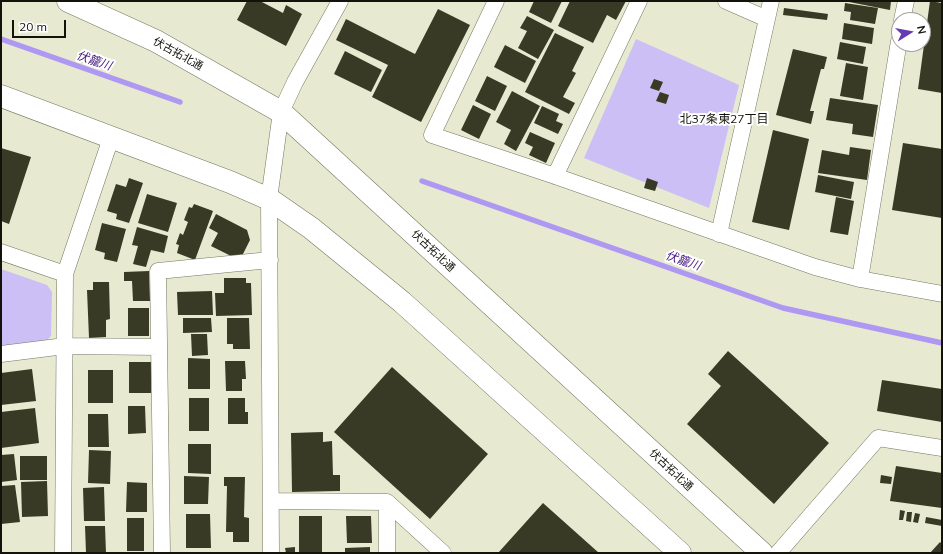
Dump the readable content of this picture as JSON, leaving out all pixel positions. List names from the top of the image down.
{
  "streets": {
    "main road": ["伏古拓北通"]
  },
  "districts": ["北37条東27丁目"],
  "water": ["伏籠川"],
  "scale_bar": "20 m",
  "north": "right"
}
